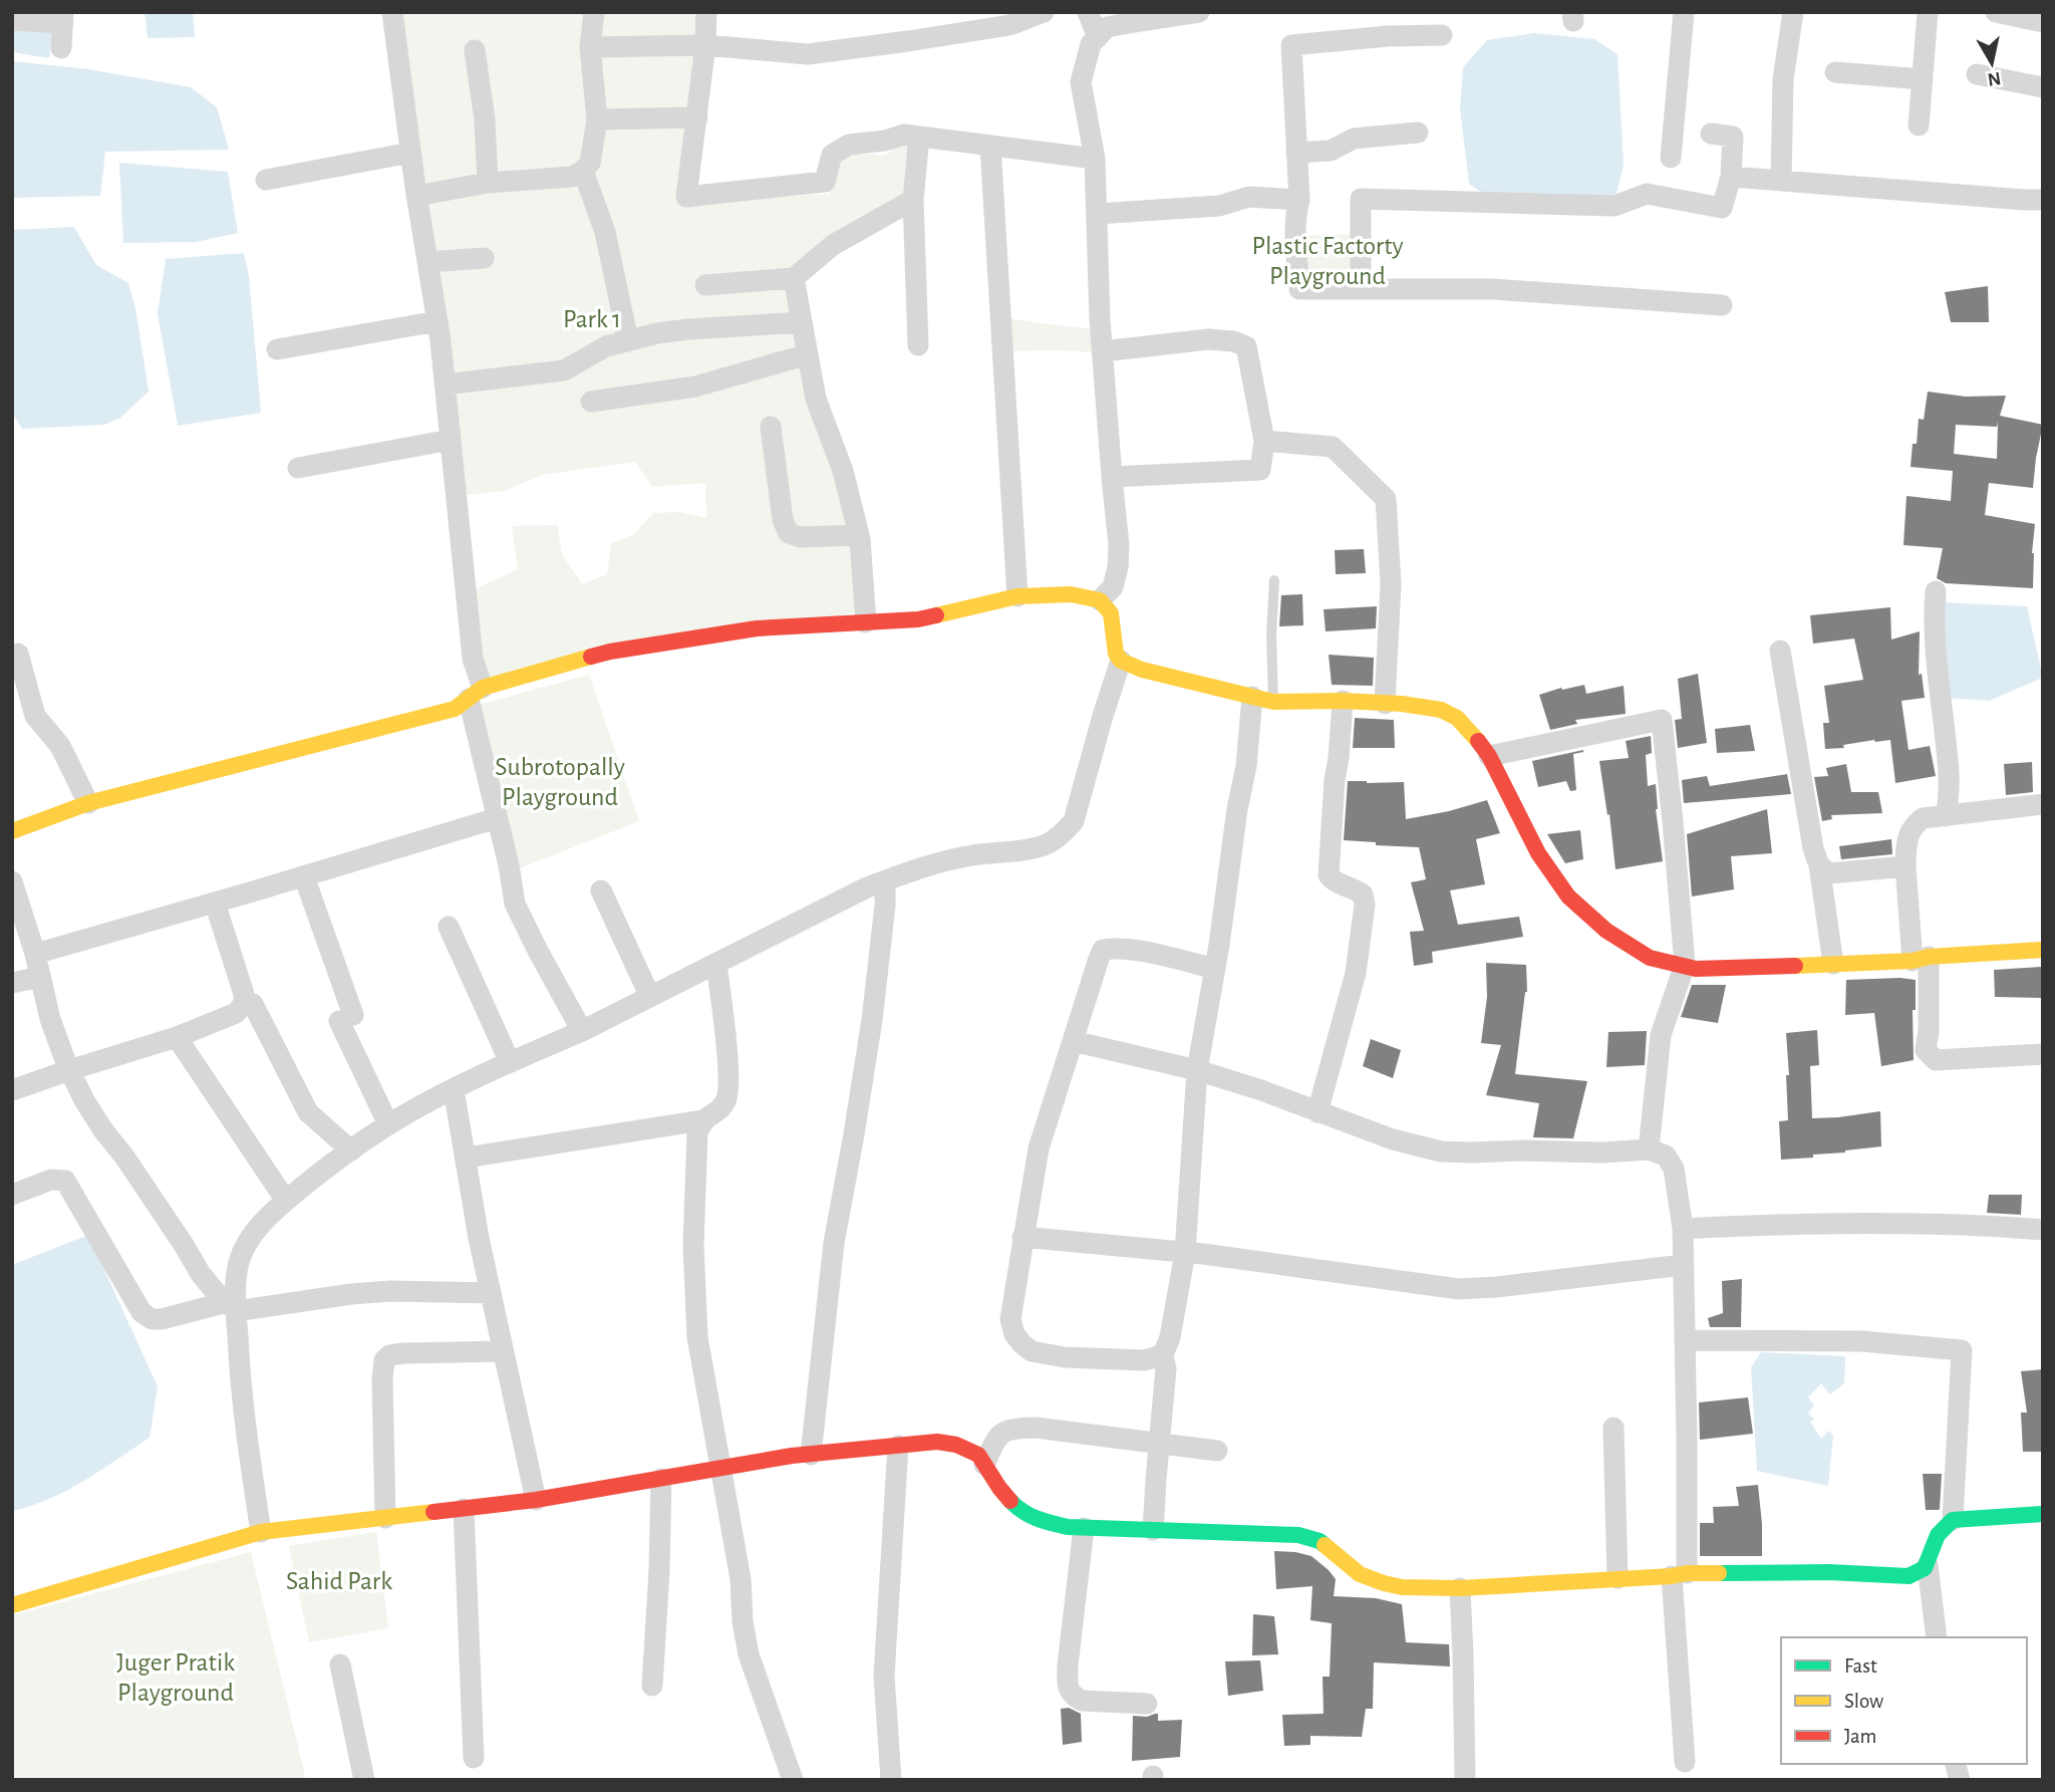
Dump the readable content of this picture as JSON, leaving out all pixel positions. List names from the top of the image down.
{
  "parks": [
    "Plastic Factorty Playground",
    "Park 1",
    "Subrotopally Playground",
    "Sahid Park",
    "Juger Pratik Playground"
  ],
  "legend": ["Fast", "Slow", "Jam"],
  "north": "bottom"
}
